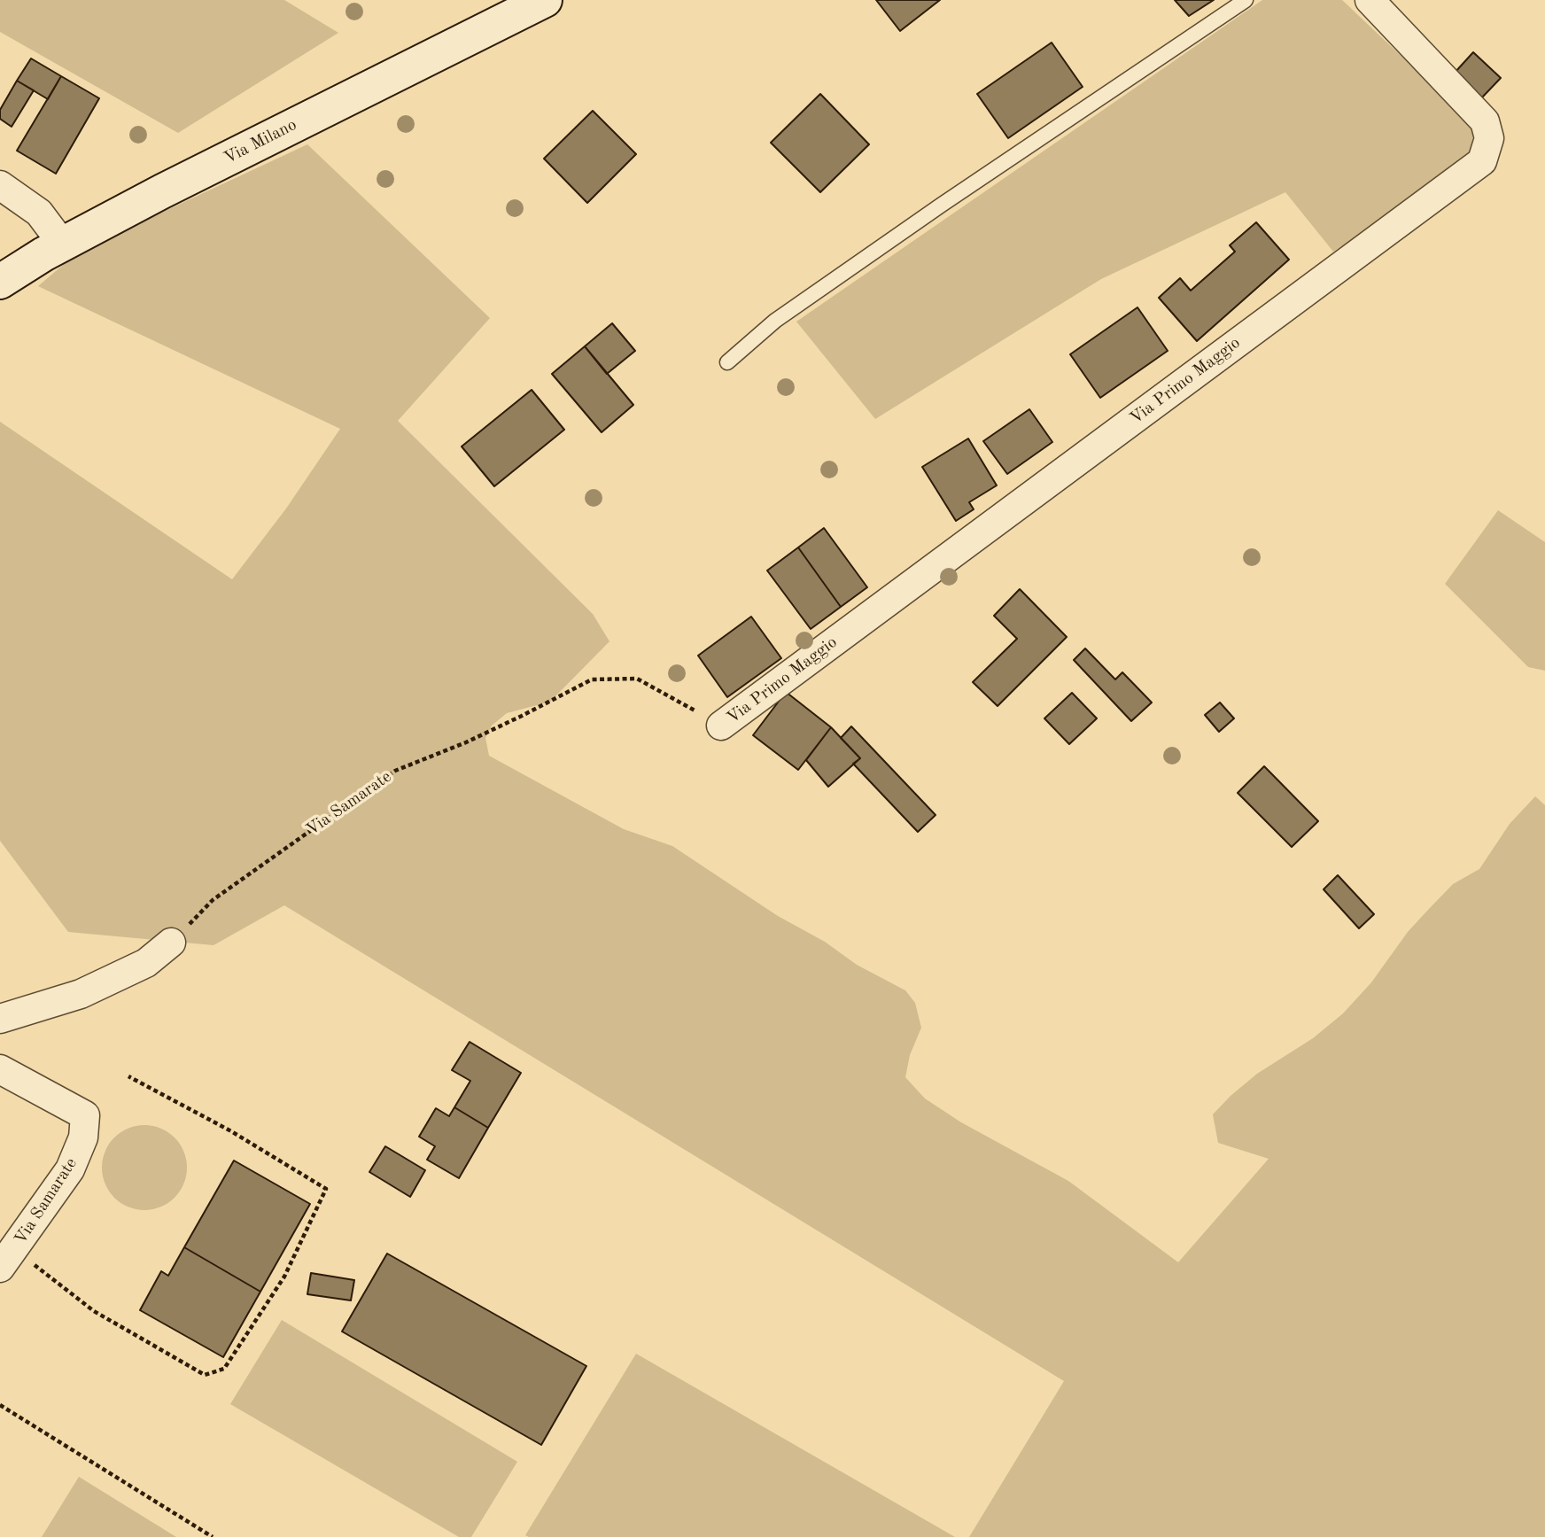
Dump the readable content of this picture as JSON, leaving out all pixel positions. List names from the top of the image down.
{
  "streets": {
    "street": ["Via Milano", "Via Primo Maggio", "Via Samarate"]
  },
  "crossings": [
    ["Via Primo Maggio", "Via Samarate"]
  ]
}
